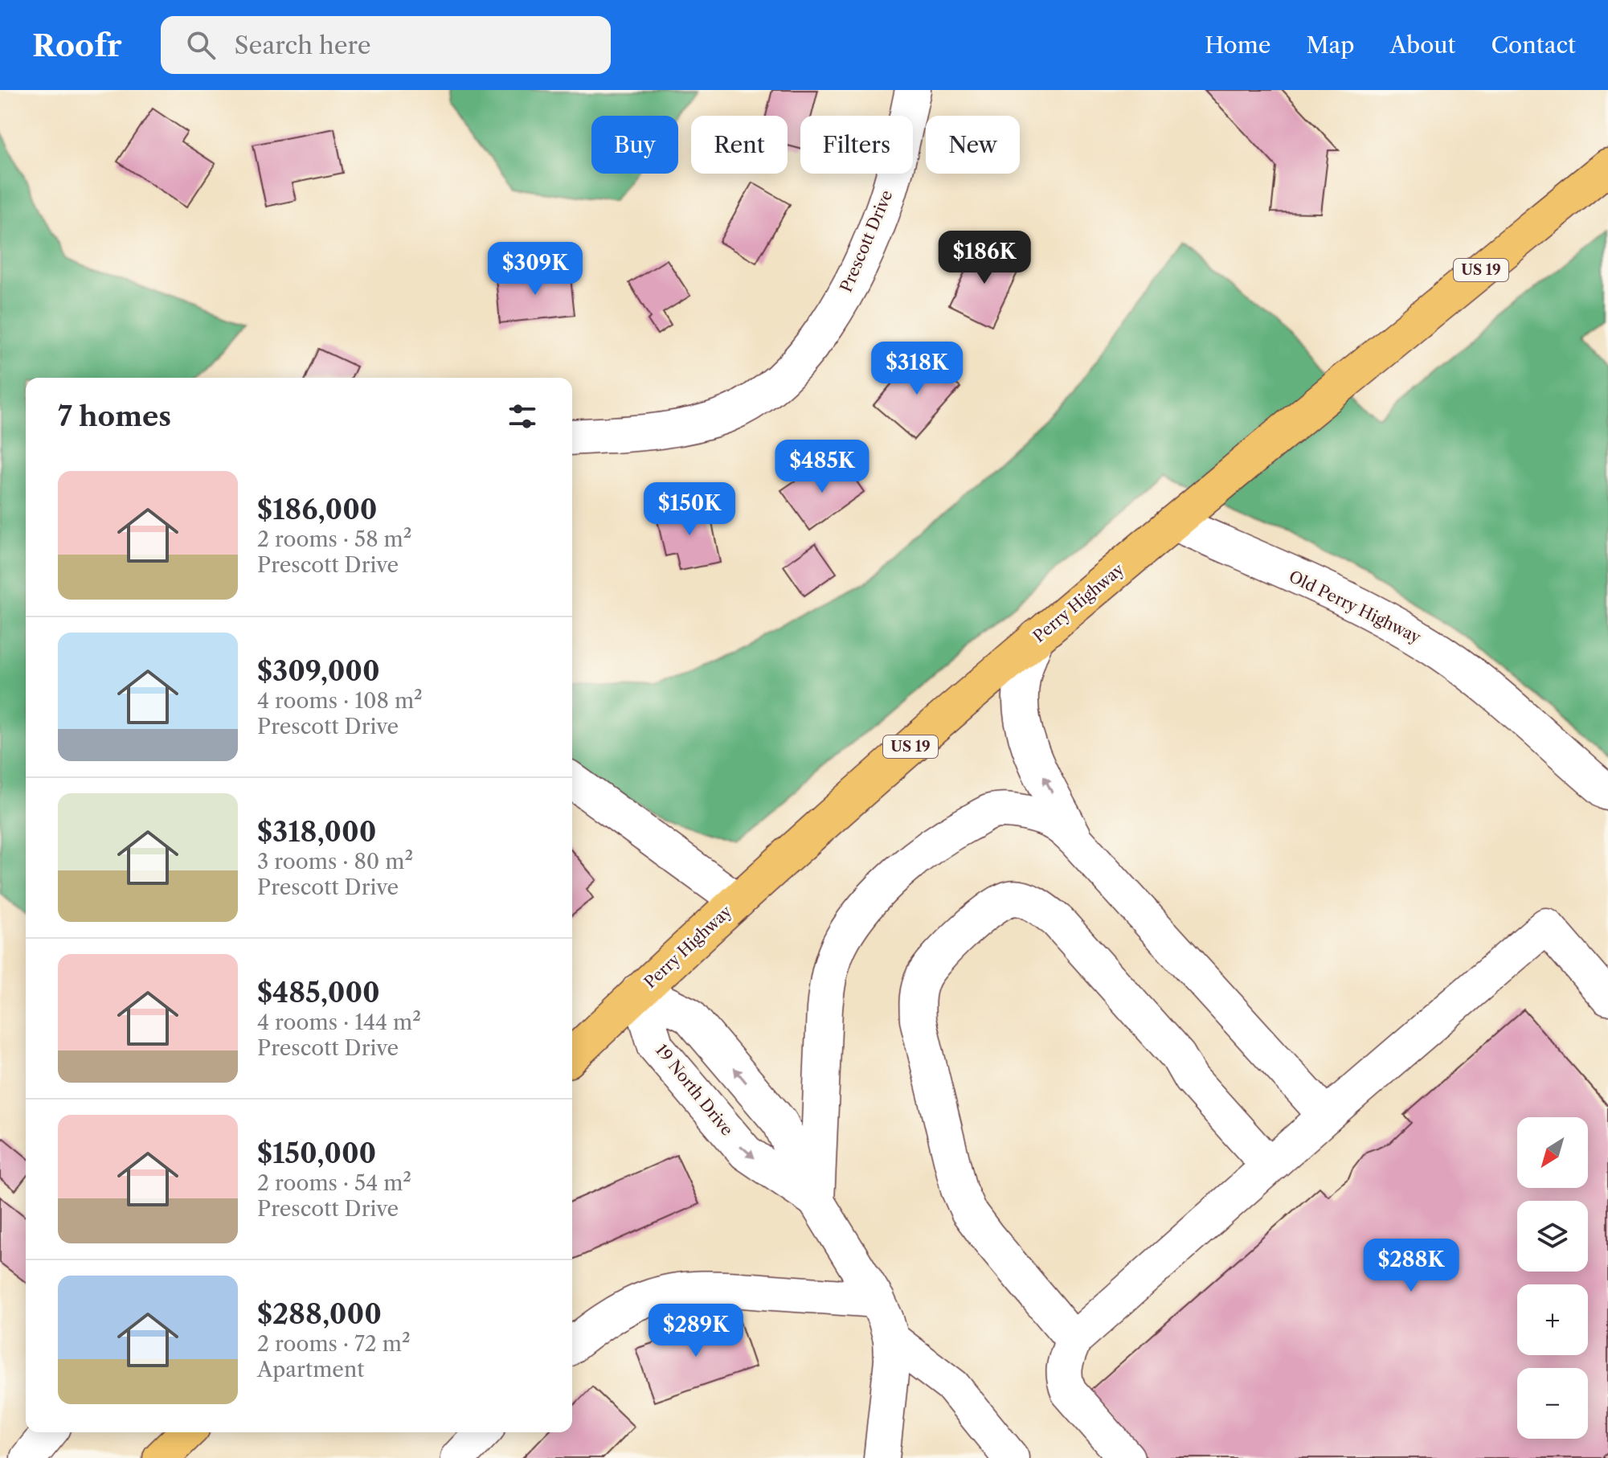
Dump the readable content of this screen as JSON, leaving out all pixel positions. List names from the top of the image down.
{
  "streets": {
    "main road": ["US 19", "Perry Highway"],
    "street": ["Prescott Drive", "Old Perry Highway", "19 North Drive"]
  },
  "crossings": [
    ["Perry Highway", "Old Perry Highway"],
    ["Perry Highway", "19 North Drive"]
  ],
  "north": "bottom left",
  "page": {
    "header": "Roofr",
    "search": "Search here",
    "nav": [
      "Home",
      "Map",
      "About",
      "Contact"
    ],
    "chip": [
      "Buy",
      "Rent",
      "Filters",
      "New"
    ],
    "price": [
      "$186K",
      "$309K",
      "$318K",
      "$485K",
      "$150K",
      "$288K",
      "$289K"
    ],
    "heading": "7 homes",
    "list": [
      {
        "name": "$186,000",
        "note": "2 rooms · 58 m² · Prescott Drive"
      },
      {
        "name": "$309,000",
        "note": "4 rooms · 108 m² · Prescott Drive"
      },
      {
        "name": "$318,000",
        "note": "3 rooms · 80 m² · Prescott Drive"
      },
      {
        "name": "$485,000",
        "note": "4 rooms · 144 m² · Prescott Drive"
      },
      {
        "name": "$150,000",
        "note": "2 rooms · 54 m² · Prescott Drive"
      },
      {
        "name": "$288,000",
        "note": "2 rooms · 72 m² · Apartment"
      }
    ],
    "map_buttons": ["+", "−"]
  }
}
